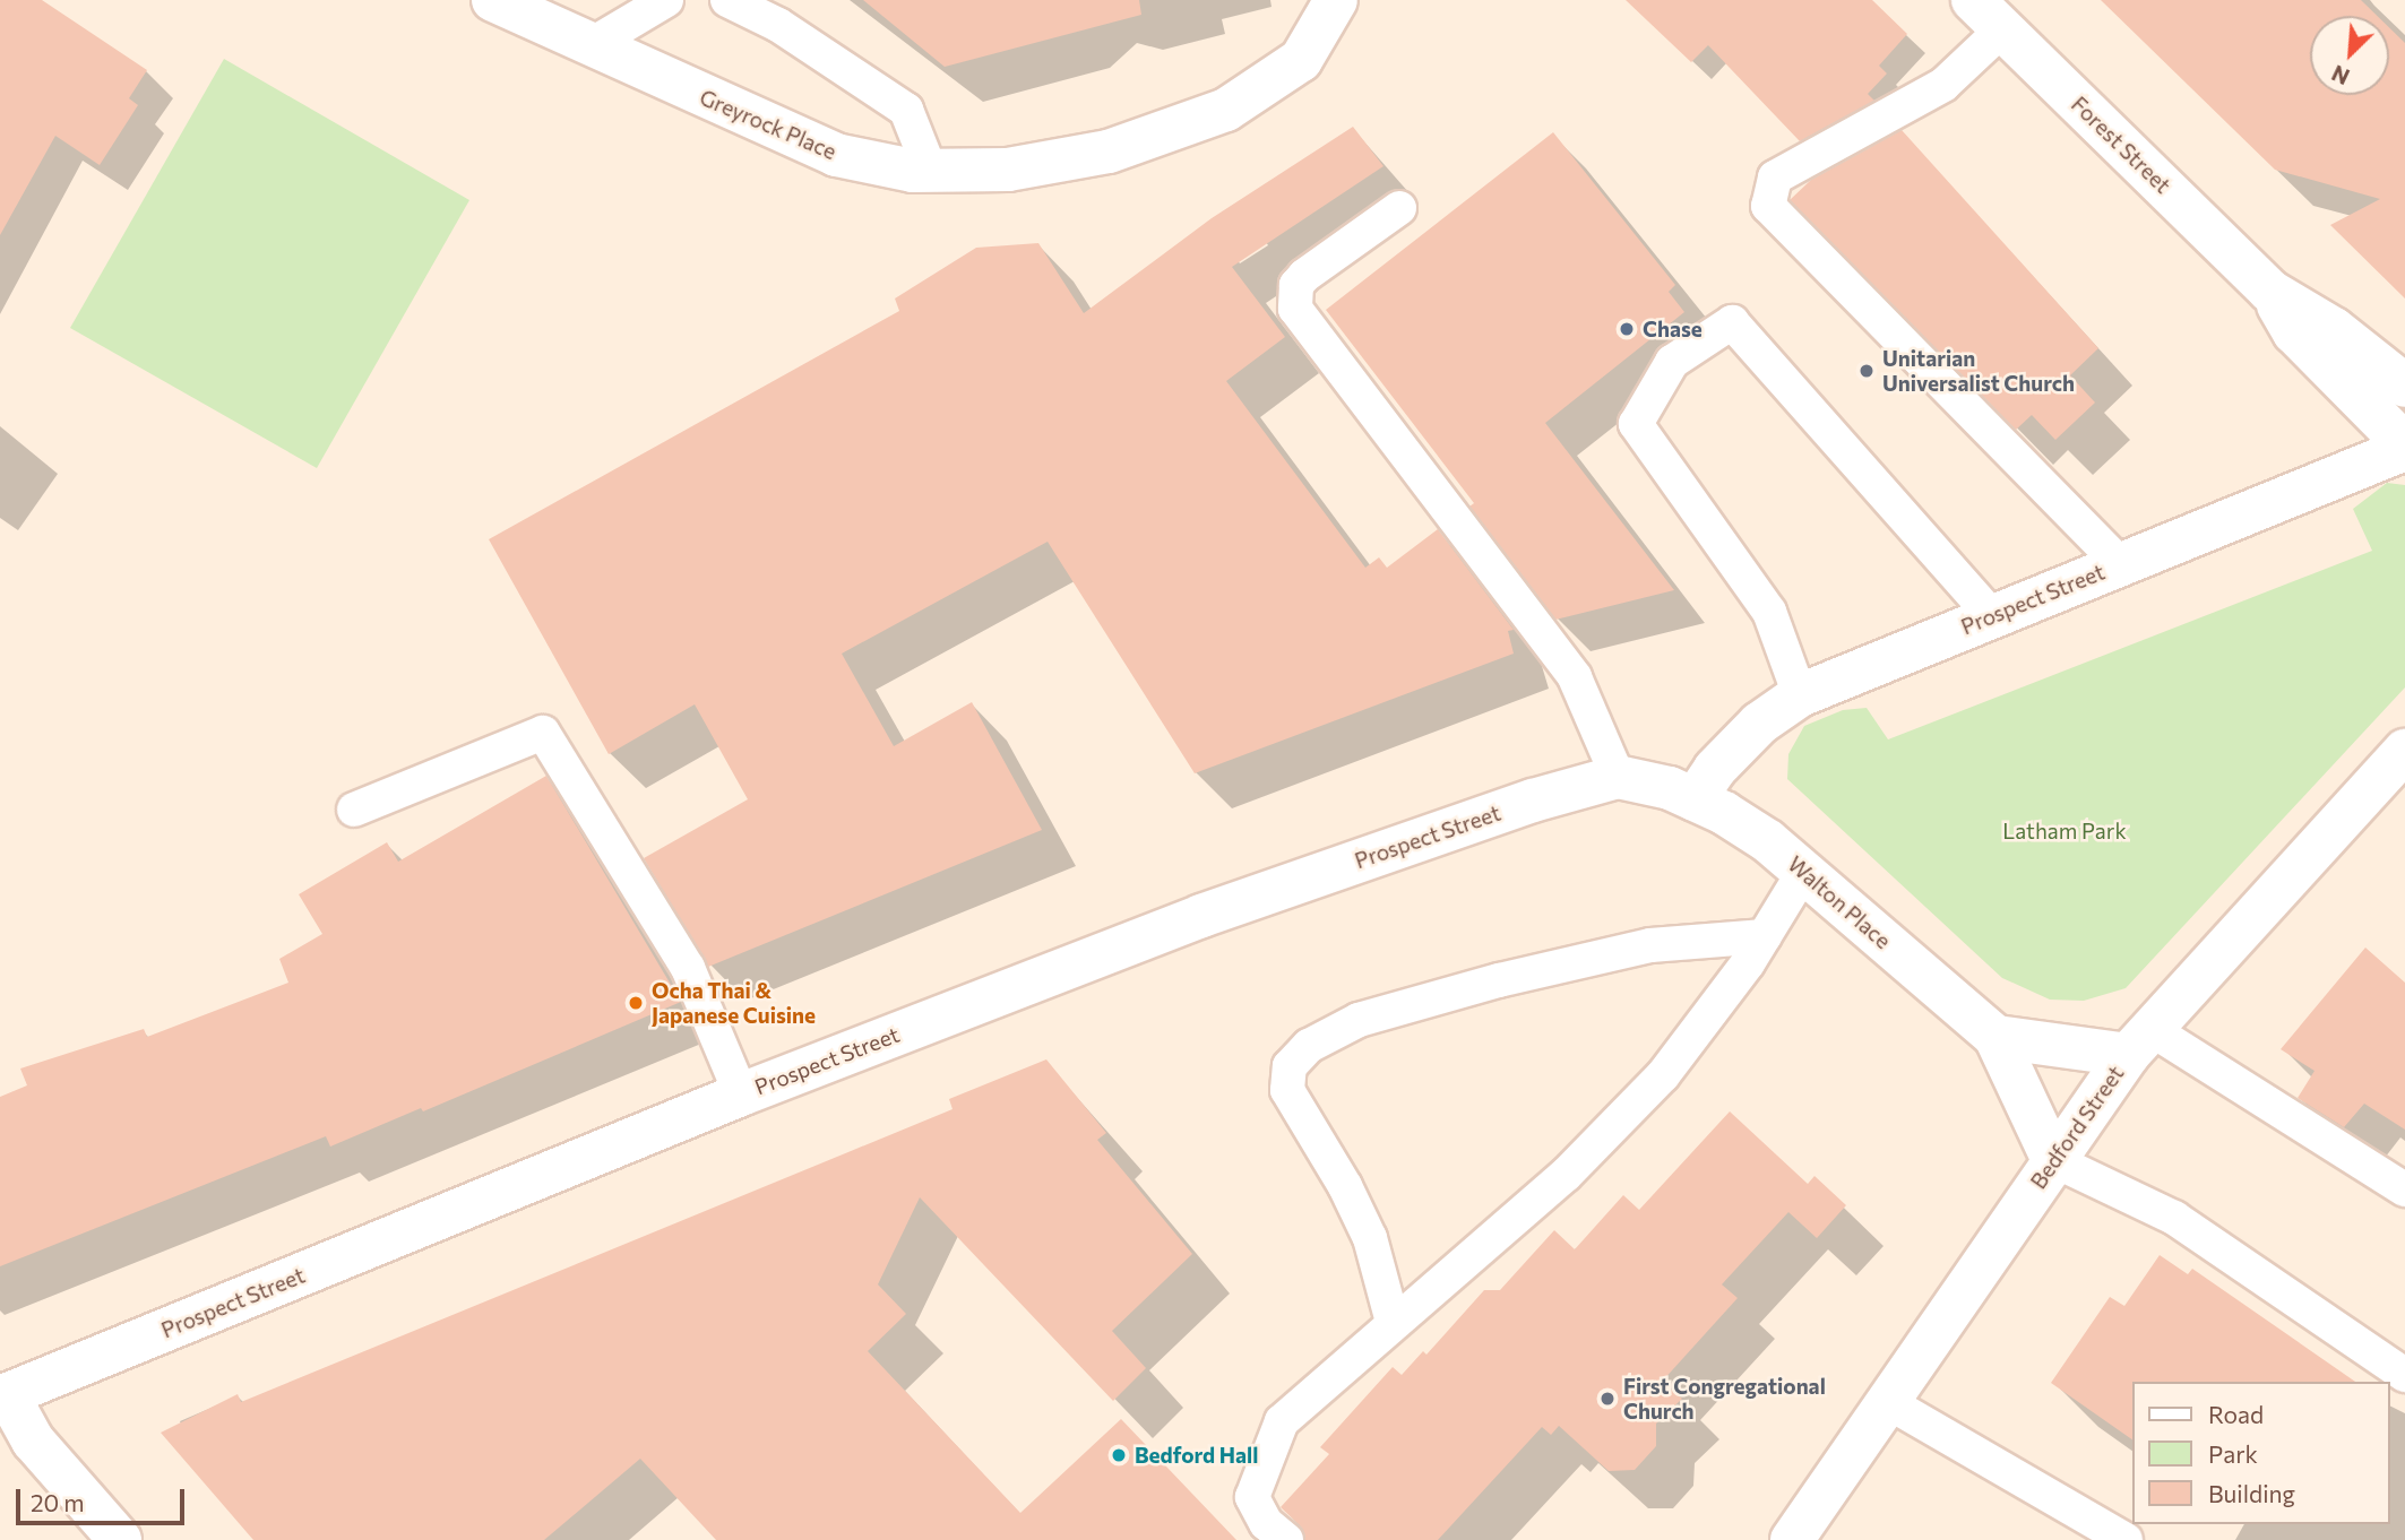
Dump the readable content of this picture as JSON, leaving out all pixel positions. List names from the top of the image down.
{
  "streets": {
    "main road": [
      "Greyrock Place",
      "Forest Street",
      "Prospect Street",
      "Walton Place",
      "Bedford Street"
    ]
  },
  "crossings": [
    ["Forest Street", "Prospect Street"],
    ["Prospect Street", "Walton Place"],
    ["Walton Place", "Bedford Street"]
  ],
  "parks": ["Latham Park"],
  "places": [
    "Chase",
    "Unitarian Universalist Church",
    "Ocha Thai & Japanese Cuisine",
    "First Congregational Church",
    "Bedford Hall"
  ],
  "legend": ["Road", "Park", "Building"],
  "scale_bar": "20 m",
  "north": "bottom left"
}
